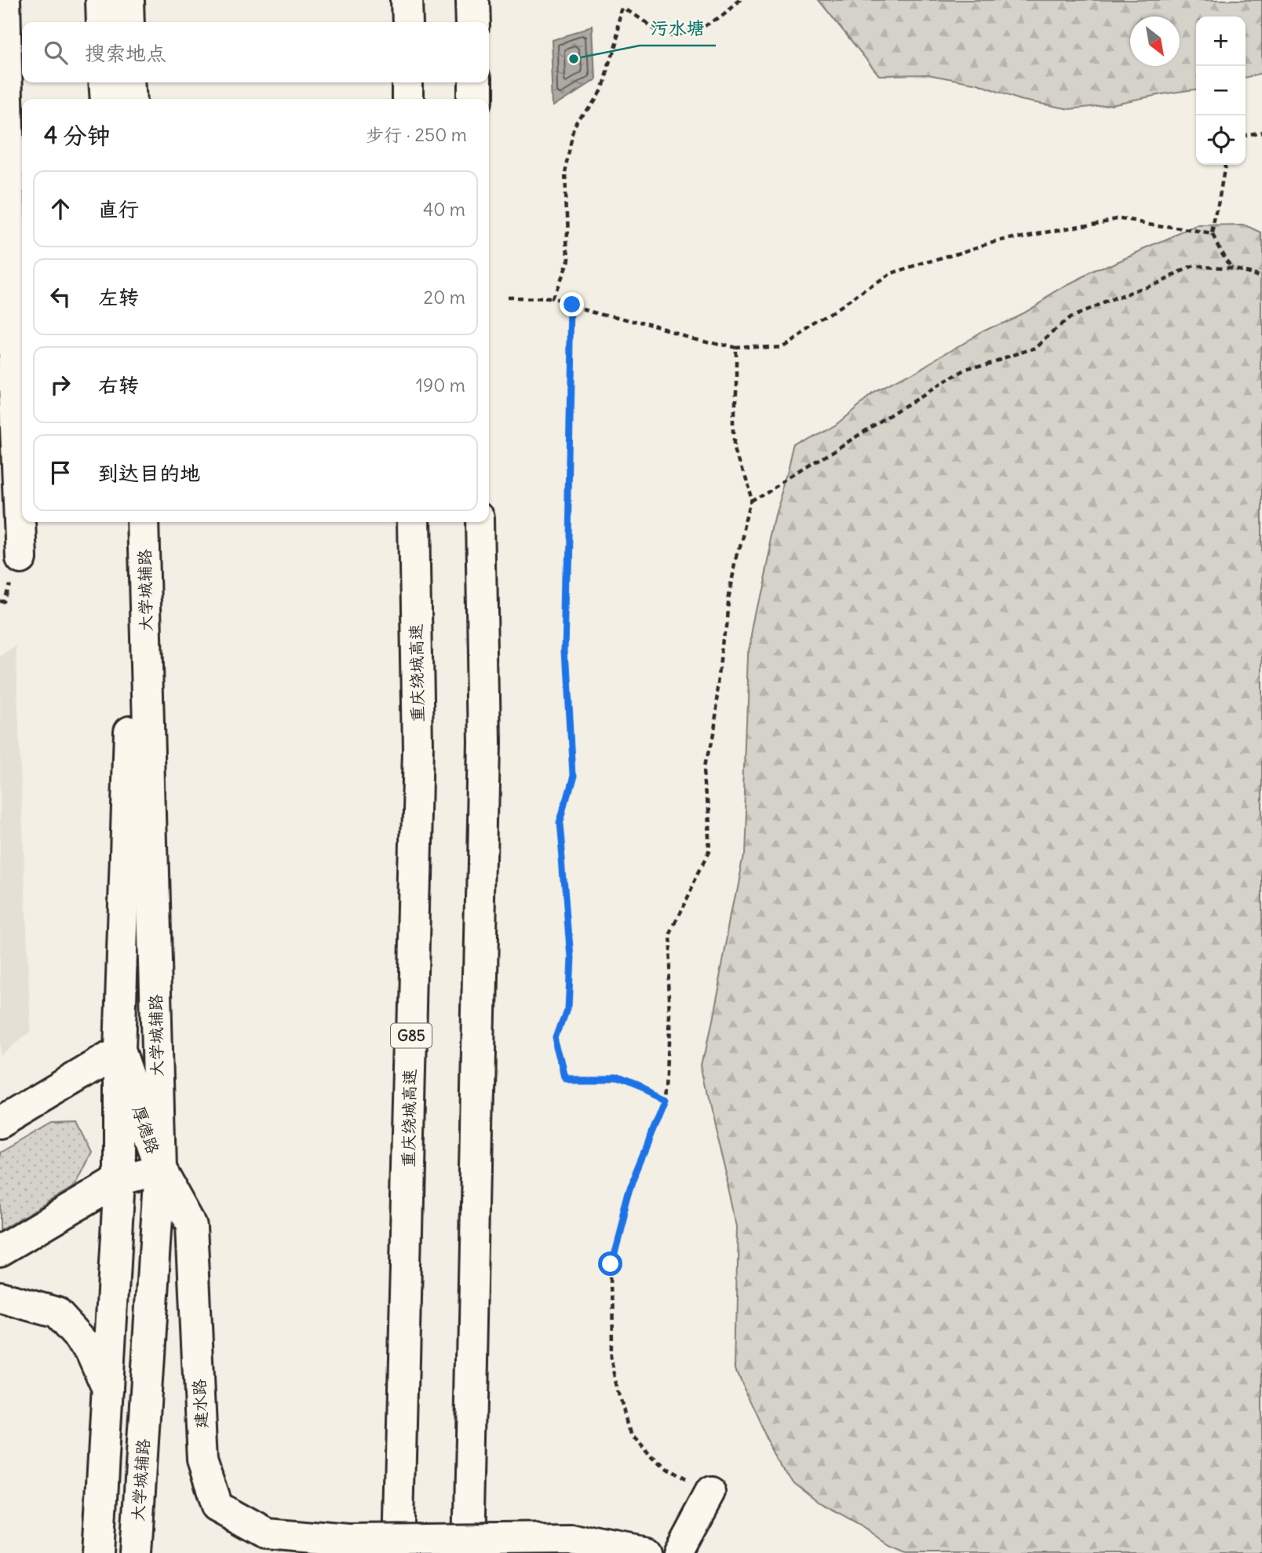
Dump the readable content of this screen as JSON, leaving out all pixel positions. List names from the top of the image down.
{
  "streets": {
    "main road": [
      "大学城辅路",
      "重庆绕城高速",
      "G85",
      "厚德路",
      "建水路"
    ]
  },
  "crossings": [
    ["大学城辅路", "厚德路"],
    ["大学城辅路", "建水路"],
    ["厚德路", "建水路"]
  ],
  "places": ["污水塘"],
  "north": "bottom right",
  "page": {
    "map_buttons": ["+", "−"],
    "search": "搜索地点",
    "heading": ["4 分钟", "步行 · 250 m"],
    "list": [
      ["直行", "40 m"],
      ["左转", "20 m"],
      ["右转", "190 m"],
      "到达目的地"
    ]
  }
}
